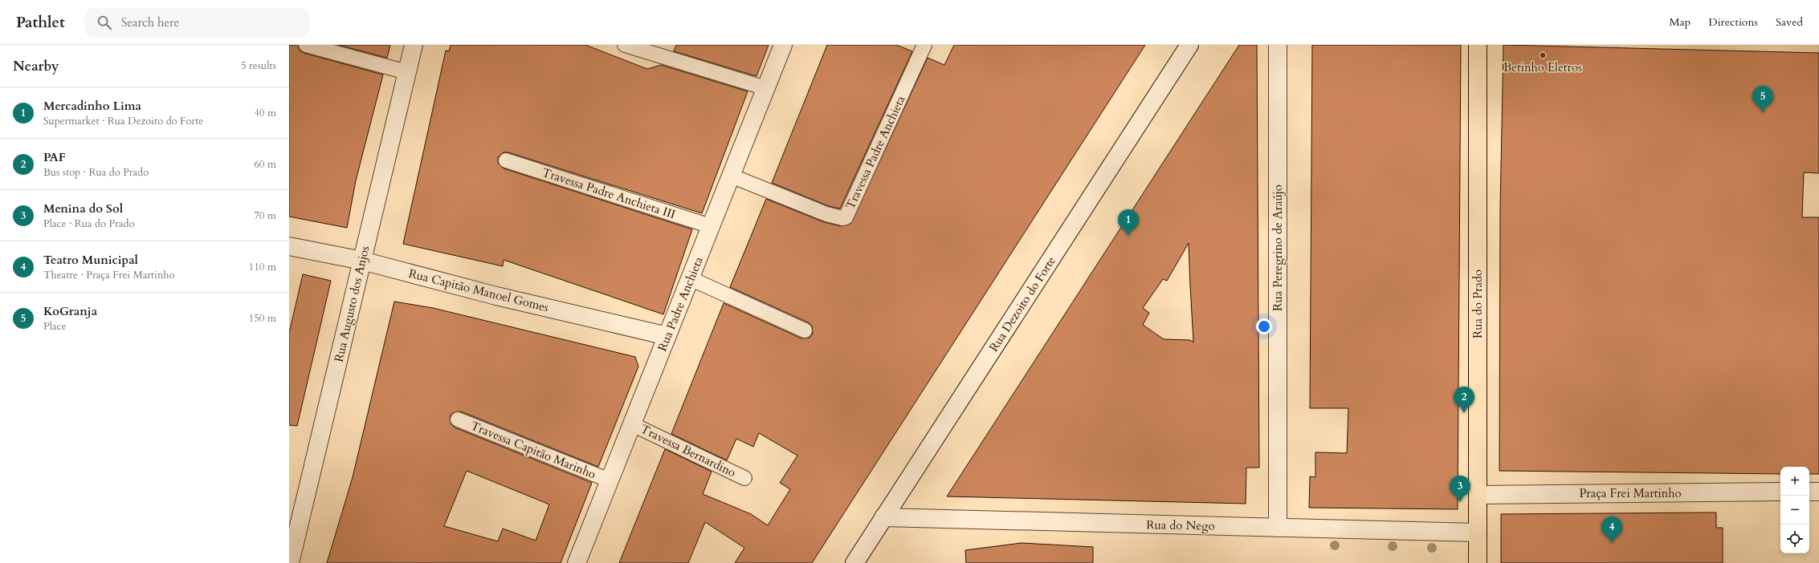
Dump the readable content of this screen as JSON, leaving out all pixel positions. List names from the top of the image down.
{
  "streets": {
    "main road": ["Rua do Prado"],
    "street": [
      "Rua Peregrino de Araújo",
      "Rua Capitão Manoel Gomes",
      "Rua Augusto dos Anjos",
      "Rua Padre Anchieta",
      "Rua Dezoito do Forte",
      "Praça Frei Martinho",
      "Rua do Nego"
    ],
    "lane": [
      "Travessa Padre Anchieta",
      "Travessa Padre Anchieta III",
      "Travessa Capitão Marinho",
      "Travessa Bernardino"
    ]
  },
  "crossings": [
    ["Travessa Padre Anchieta", "Rua Padre Anchieta"],
    ["Travessa Padre Anchieta III", "Rua Padre Anchieta"],
    ["Rua Peregrino de Araújo", "Rua do Nego"],
    ["Rua Capitão Manoel Gomes", "Rua Augusto dos Anjos"],
    ["Rua Capitão Manoel Gomes", "Rua Padre Anchieta"],
    ["Rua Padre Anchieta", "Travessa Capitão Marinho"],
    ["Rua Padre Anchieta", "Travessa Bernardino"],
    ["Rua Dezoito do Forte", "Rua do Nego"],
    ["Rua do Prado", "Praça Frei Martinho"],
    ["Rua do Prado", "Rua do Nego"]
  ],
  "places": ["Betinho Eletros"],
  "page": {
    "header": "Pathlet",
    "search": "Search here",
    "nav": ["Map", "Directions", "Saved"],
    "heading": ["Nearby", "5 results"],
    "pins": [
      "5",
      "1",
      "2",
      "3",
      "4"
    ],
    "list": [
      {
        "mark": "1",
        "name": "Mercadinho Lima",
        "note": "Supermarket · Rua Dezoito do Forte",
        "value": "40 m"
      },
      {
        "mark": "2",
        "name": "PAF",
        "note": "Bus stop · Rua do Prado",
        "value": "60 m"
      },
      {
        "mark": "3",
        "name": "Menina do Sol",
        "note": "Place · Rua do Prado",
        "value": "70 m"
      },
      {
        "mark": "4",
        "name": "Teatro Municipal",
        "note": "Theatre · Praça Frei Martinho",
        "value": "110 m"
      },
      {
        "mark": "5",
        "name": "KoGranja",
        "note": "Place",
        "value": "150 m"
      }
    ],
    "map_buttons": ["+", "−"]
  }
}
